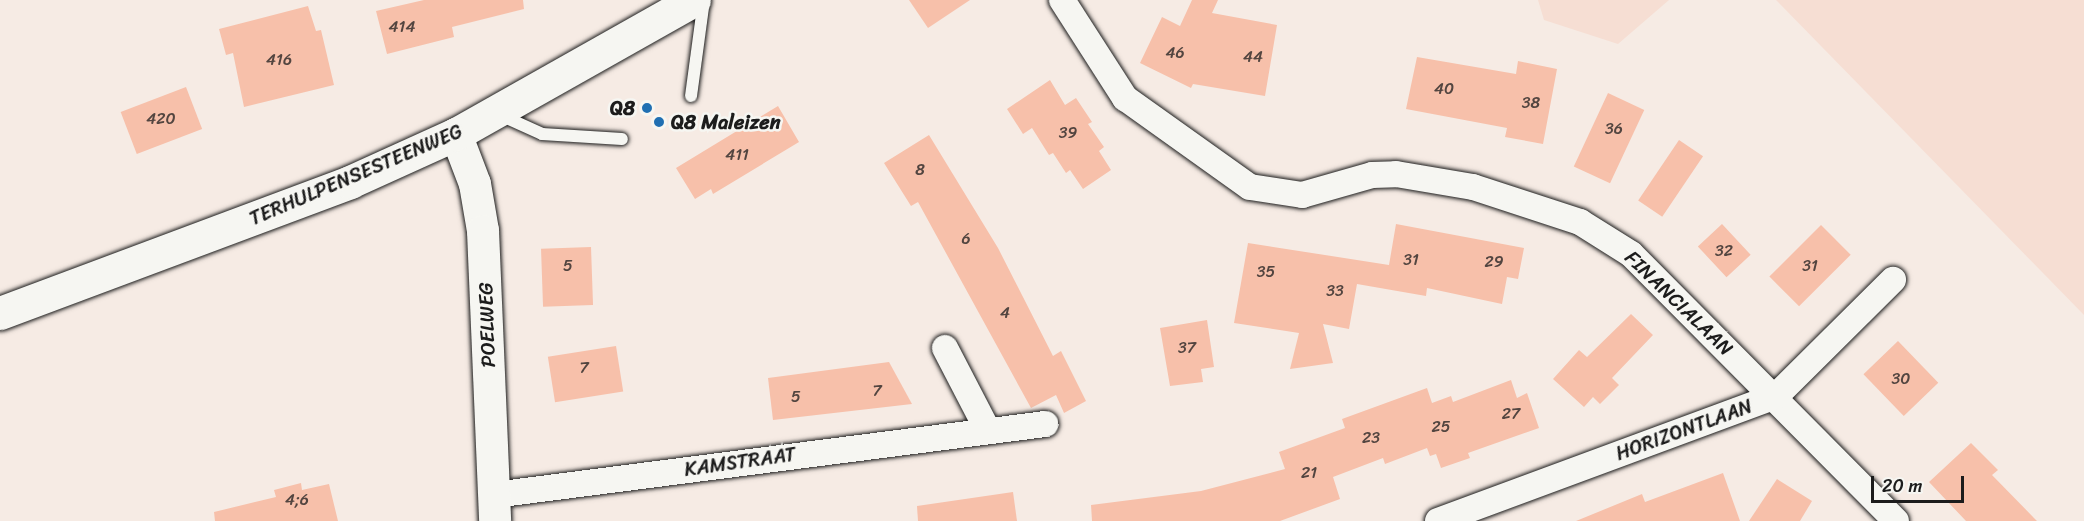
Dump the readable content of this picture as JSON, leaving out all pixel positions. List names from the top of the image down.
{
  "streets": {
    "main road": ["TERHULPENSESTEENWEG"],
    "street": [
      "FINANCIALAAN",
      "POELWEG",
      "HORIZONTLAAN",
      "KAMSTRAAT"
    ]
  },
  "crossings": [
    ["TERHULPENSESTEENWEG", "POELWEG"],
    ["FINANCIALAAN", "HORIZONTLAAN"],
    ["POELWEG", "KAMSTRAAT"]
  ],
  "places": ["Q8", "Q8 Maleizen"],
  "house_numbers": [
    "414",
    "46",
    "44",
    "416",
    "40",
    "38",
    "420",
    "36",
    "39",
    "411",
    "8",
    "6",
    "32",
    "31",
    "29",
    "5",
    "31",
    "35",
    "33",
    "4",
    "37",
    "7",
    "30",
    "7",
    "5",
    "27",
    "25",
    "23",
    "21",
    "4;6"
  ],
  "scale_bar": "20 m"
}
